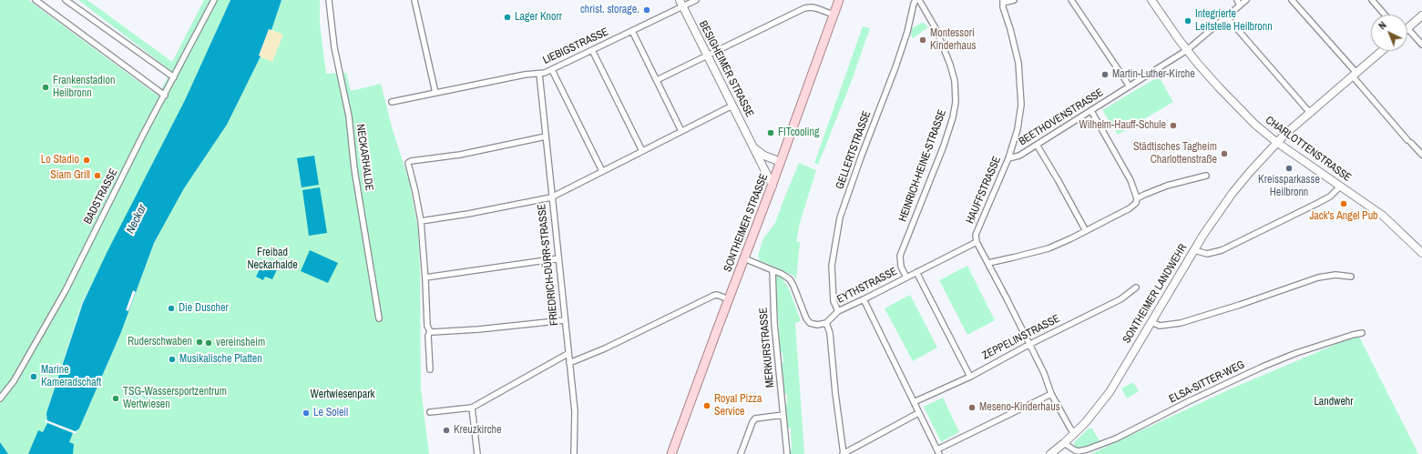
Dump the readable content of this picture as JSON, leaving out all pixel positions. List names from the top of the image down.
{
  "streets": {
    "main road": ["SONTHEIMER STRASSE"],
    "street": [
      "LIEBIGSTRASSE",
      "BESIGHEIMER STRASSE",
      "BEETHOVENSTRASSE",
      "CHARLOTTENSTRASSE",
      "GELLERTSTRASSE",
      "NECKARHALDE",
      "HEINRICH-HEINE-STRASSE",
      "HAUFFSTRASSE",
      "BADSTRASSE",
      "FRIEDRICH-DÜRR-STRASSE",
      "EYTHSTRASSE",
      "SONTHEIMER LANDWEHR",
      "ZEPPELINSTRASSE",
      "MERKURSTRASSE",
      "ELSA-SITTER-WEG"
    ]
  },
  "crossings": [
    ["LIEBIGSTRASSE", "BESIGHEIMER STRASSE"],
    ["LIEBIGSTRASSE", "FRIEDRICH-DÜRR-STRASSE"],
    ["BESIGHEIMER STRASSE", "SONTHEIMER STRASSE"],
    ["BEETHOVENSTRASSE", "CHARLOTTENSTRASSE"],
    ["BEETHOVENSTRASSE", "HAUFFSTRASSE"],
    ["CHARLOTTENSTRASSE", "SONTHEIMER LANDWEHR"],
    ["GELLERTSTRASSE", "EYTHSTRASSE"],
    ["HEINRICH-HEINE-STRASSE", "EYTHSTRASSE"],
    ["HAUFFSTRASSE", "EYTHSTRASSE"],
    ["HAUFFSTRASSE", "SONTHEIMER LANDWEHR"],
    ["HAUFFSTRASSE", "ZEPPELINSTRASSE"],
    ["SONTHEIMER LANDWEHR", "ELSA-SITTER-WEG"]
  ],
  "water": ["Neckar"],
  "parks": ["Freibad Neckarhalde", "Wertwiesenpark", "Landwehr"],
  "places": [
    "christ. storage.",
    "Lager Knorr",
    "Integrierte Leitstelle Heilbronn",
    "Montessori Kinderhaus",
    "Martin-Luther-Kirche",
    "Frankenstadion Heilbronn",
    "Wilhelm-Hauff-Schule",
    "FITcooling",
    "Städtisches Tagheim Charlottenstraße",
    "Lo Stadio",
    "Kreissparkasse Heilbronn",
    "Siam Grill",
    "Jack's Angel Pub",
    "Die Duscher",
    "Ruderschwaben",
    "vereinsheim",
    "Musikalische Platten",
    "Marine Kameradschaft",
    "TSG-Wassersportzentrum Wertwiesen",
    "Royal Pizza Service",
    "Meseno-Kinderhaus",
    "Le Soleil",
    "Kreuzkirche"
  ],
  "north": "top left"
}
